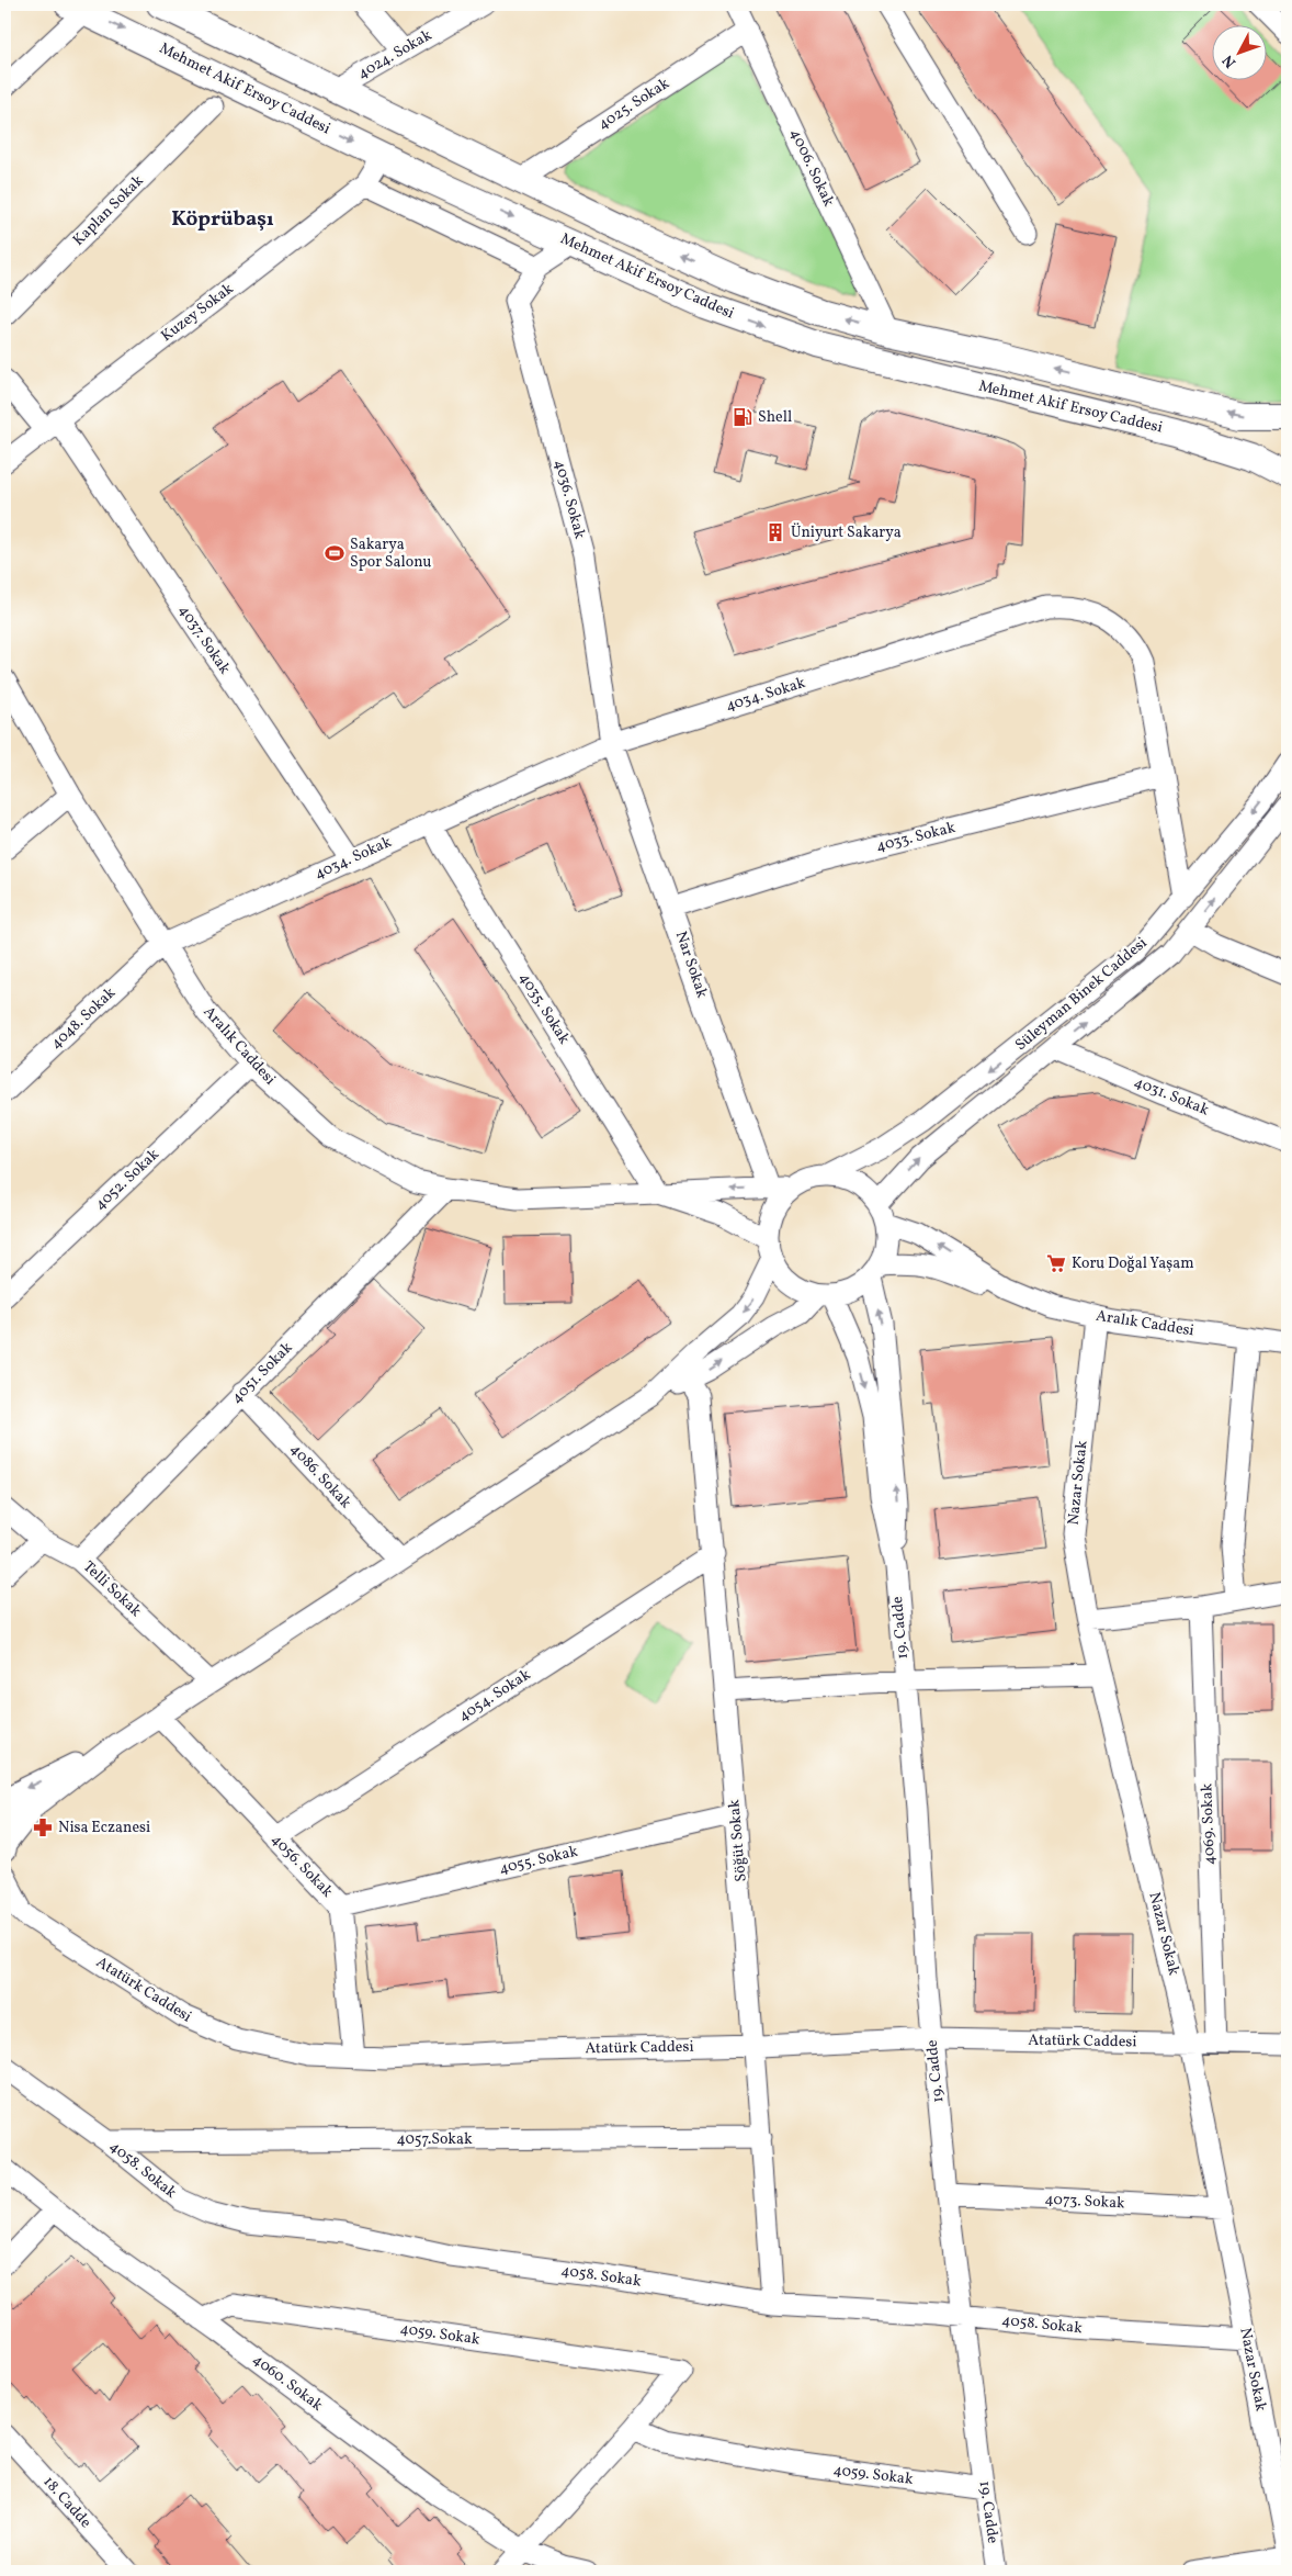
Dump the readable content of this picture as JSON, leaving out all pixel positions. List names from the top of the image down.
{
  "streets": {
    "main road": ["Mehmet Akif Ersoy Caddesi"],
    "street": [
      "4024. Sokak",
      "4025. Sokak",
      "4006. Sokak",
      "Kaplan Sokak",
      "Kuzey Sokak",
      "4036. Sokak",
      "4037. Sokak",
      "4034. Sokak",
      "4033. Sokak",
      "Nar Sokak",
      "Süleyman Binek Caddesi",
      "4035. Sokak",
      "4048. Sokak",
      "Aralık Caddesi",
      "4031. Sokak",
      "4052. Sokak",
      "4051. Sokak",
      "4086. Sokak",
      "Nazar Sokak",
      "Telli Sokak",
      "19. Cadde",
      "4054. Sokak",
      "4069. Sokak",
      "Söğüt Sokak",
      "4055. Sokak",
      "4056. Sokak",
      "Atatürk Caddesi",
      "4057.Sokak",
      "4058. Sokak",
      "4073. Sokak",
      "4059. Sokak",
      "4060. Sokak",
      "18. Cadde"
    ]
  },
  "crossings": [
    ["4024. Sokak", "Mehmet Akif Ersoy Caddesi"],
    ["Mehmet Akif Ersoy Caddesi", "4025. Sokak"],
    ["Mehmet Akif Ersoy Caddesi", "4006. Sokak"],
    ["Mehmet Akif Ersoy Caddesi", "Kuzey Sokak"],
    ["4025. Sokak", "4006. Sokak"],
    ["Kuzey Sokak", "4037. Sokak"],
    ["4036. Sokak", "4034. Sokak"],
    ["4036. Sokak", "Nar Sokak"],
    ["4037. Sokak", "4034. Sokak"],
    ["4034. Sokak", "4033. Sokak"],
    ["4034. Sokak", "Nar Sokak"],
    ["4034. Sokak", "Süleyman Binek Caddesi"],
    ["4034. Sokak", "4035. Sokak"],
    ["4034. Sokak", "4048. Sokak"],
    ["4034. Sokak", "Aralık Caddesi"],
    ["4033. Sokak", "Nar Sokak"],
    ["Nar Sokak", "Aralık Caddesi"],
    ["Süleyman Binek Caddesi", "Aralık Caddesi"],
    ["Süleyman Binek Caddesi", "4031. Sokak"],
    ["4035. Sokak", "Aralık Caddesi"],
    ["4048. Sokak", "Aralık Caddesi"],
    ["Aralık Caddesi", "4052. Sokak"],
    ["Aralık Caddesi", "4051. Sokak"],
    ["Aralık Caddesi", "Nazar Sokak"],
    ["4051. Sokak", "4086. Sokak"],
    ["4051. Sokak", "Telli Sokak"],
    ["Nazar Sokak", "Atatürk Caddesi"],
    ["Nazar Sokak", "4058. Sokak"],
    ["Nazar Sokak", "4073. Sokak"],
    ["19. Cadde", "Atatürk Caddesi"],
    ["19. Cadde", "4058. Sokak"],
    ["19. Cadde", "4073. Sokak"],
    ["19. Cadde", "4059. Sokak"],
    ["4054. Sokak", "Söğüt Sokak"],
    ["4054. Sokak", "4056. Sokak"],
    ["4069. Sokak", "Atatürk Caddesi"],
    ["Söğüt Sokak", "4055. Sokak"],
    ["Söğüt Sokak", "Atatürk Caddesi"],
    ["Söğüt Sokak", "4057.Sokak"],
    ["Söğüt Sokak", "4058. Sokak"],
    ["4055. Sokak", "4056. Sokak"],
    ["4056. Sokak", "Atatürk Caddesi"],
    ["4057.Sokak", "4058. Sokak"],
    ["4059. Sokak", "4060. Sokak"]
  ],
  "districts": ["Köprübaşı"],
  "places": {
    "fuel station": ["Shell"],
    "building": ["Üniyurt Sakarya"],
    "sports": ["Sakarya Spor Salonu"],
    "supermarket": ["Koru Doğal Yaşam"],
    "pharmacy": ["Nisa Eczanesi"]
  },
  "north": "bottom left"
}
